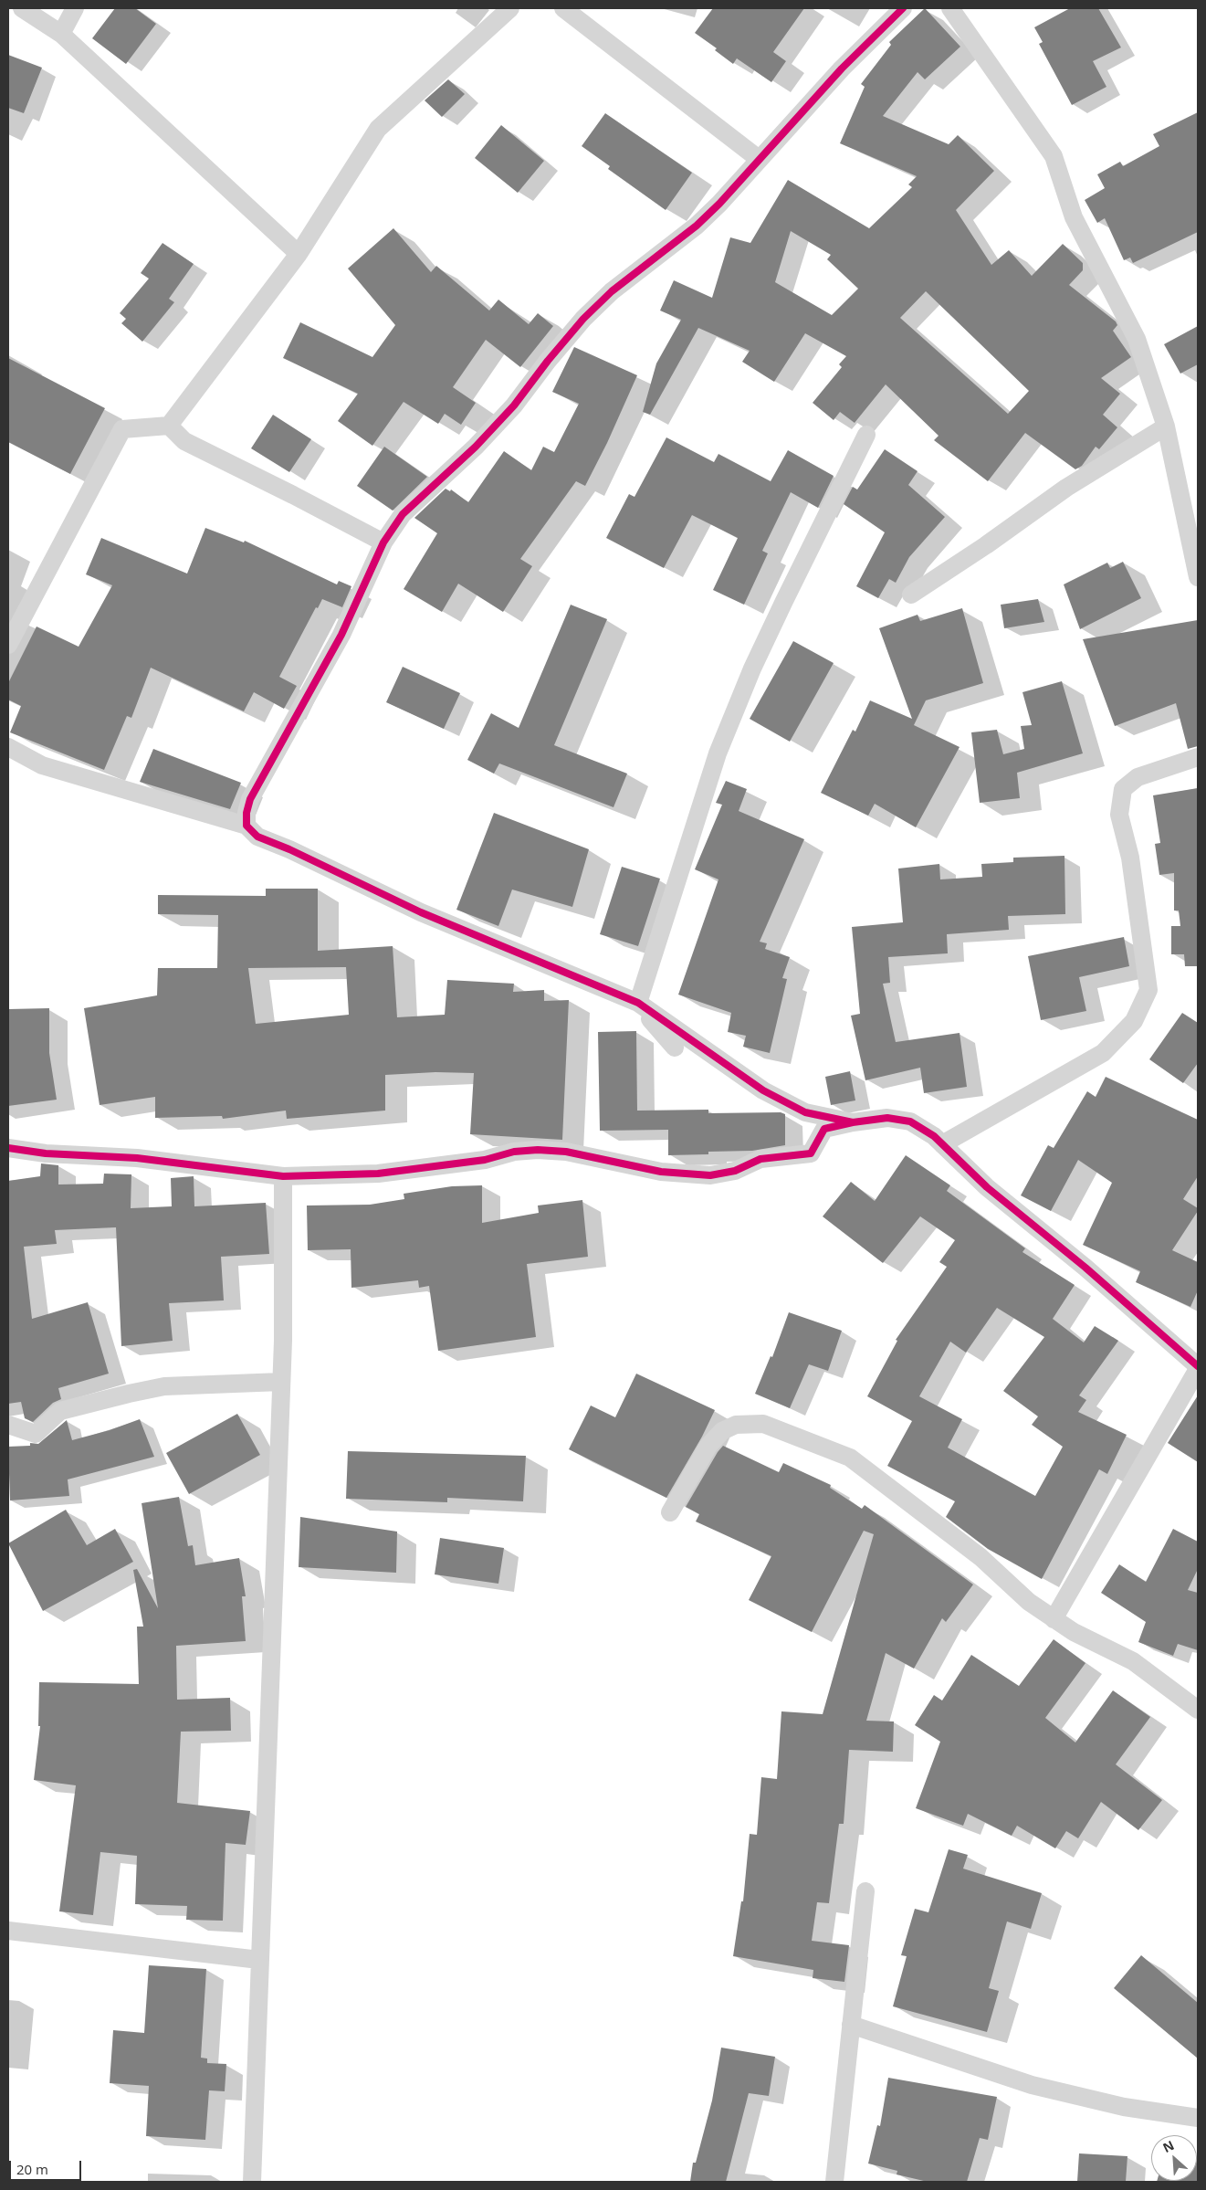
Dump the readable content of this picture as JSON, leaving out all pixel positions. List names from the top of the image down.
{
  "scale_bar": "20 m",
  "north": "top left"
}
